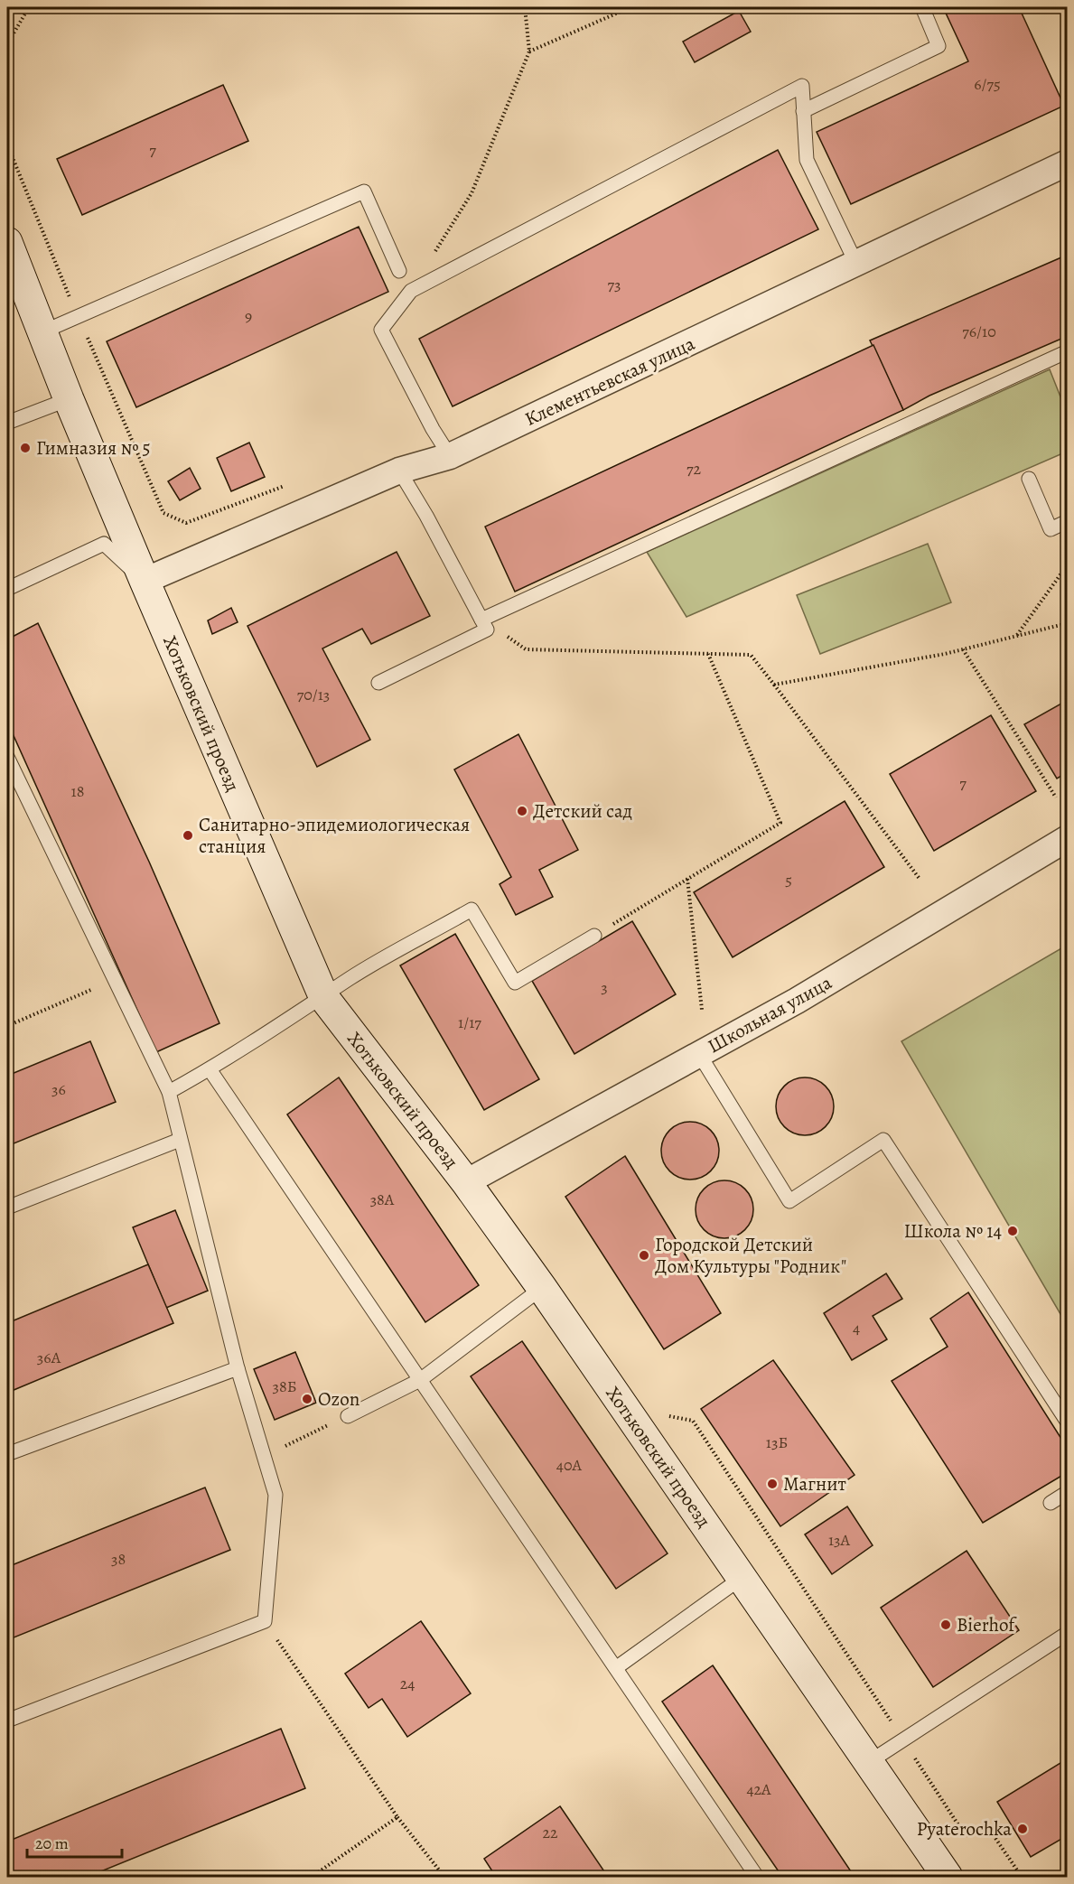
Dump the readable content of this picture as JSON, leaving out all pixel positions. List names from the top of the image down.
{
  "streets": {
    "main road": ["Хотьковский проезд"],
    "street": ["Клементьевская улица", "Школьная улица"]
  },
  "crossings": [
    ["Клементьевская улица", "Хотьковский проезд"],
    ["Хотьковский проезд", "Школьная улица"]
  ],
  "places": [
    "Гимназия № 5",
    "Детский сад",
    "Санитарно-эпидемиологическая станция",
    "Школа № 14",
    "Городской Детский Дом Культуры \"Родник\"",
    "Ozon",
    "Магнит",
    "Bierhof",
    "Pyaterochka"
  ],
  "house_numbers": [
    "6/75",
    "7",
    "73",
    "9",
    "76/10",
    "72",
    "70/13",
    "7",
    "18",
    "5",
    "3",
    "1/17",
    "36",
    "38А",
    "4",
    "36А",
    "38Б",
    "13Б",
    "40А",
    "13А",
    "38",
    "24",
    "42А",
    "22"
  ],
  "scale_bar": "20 m"
}
